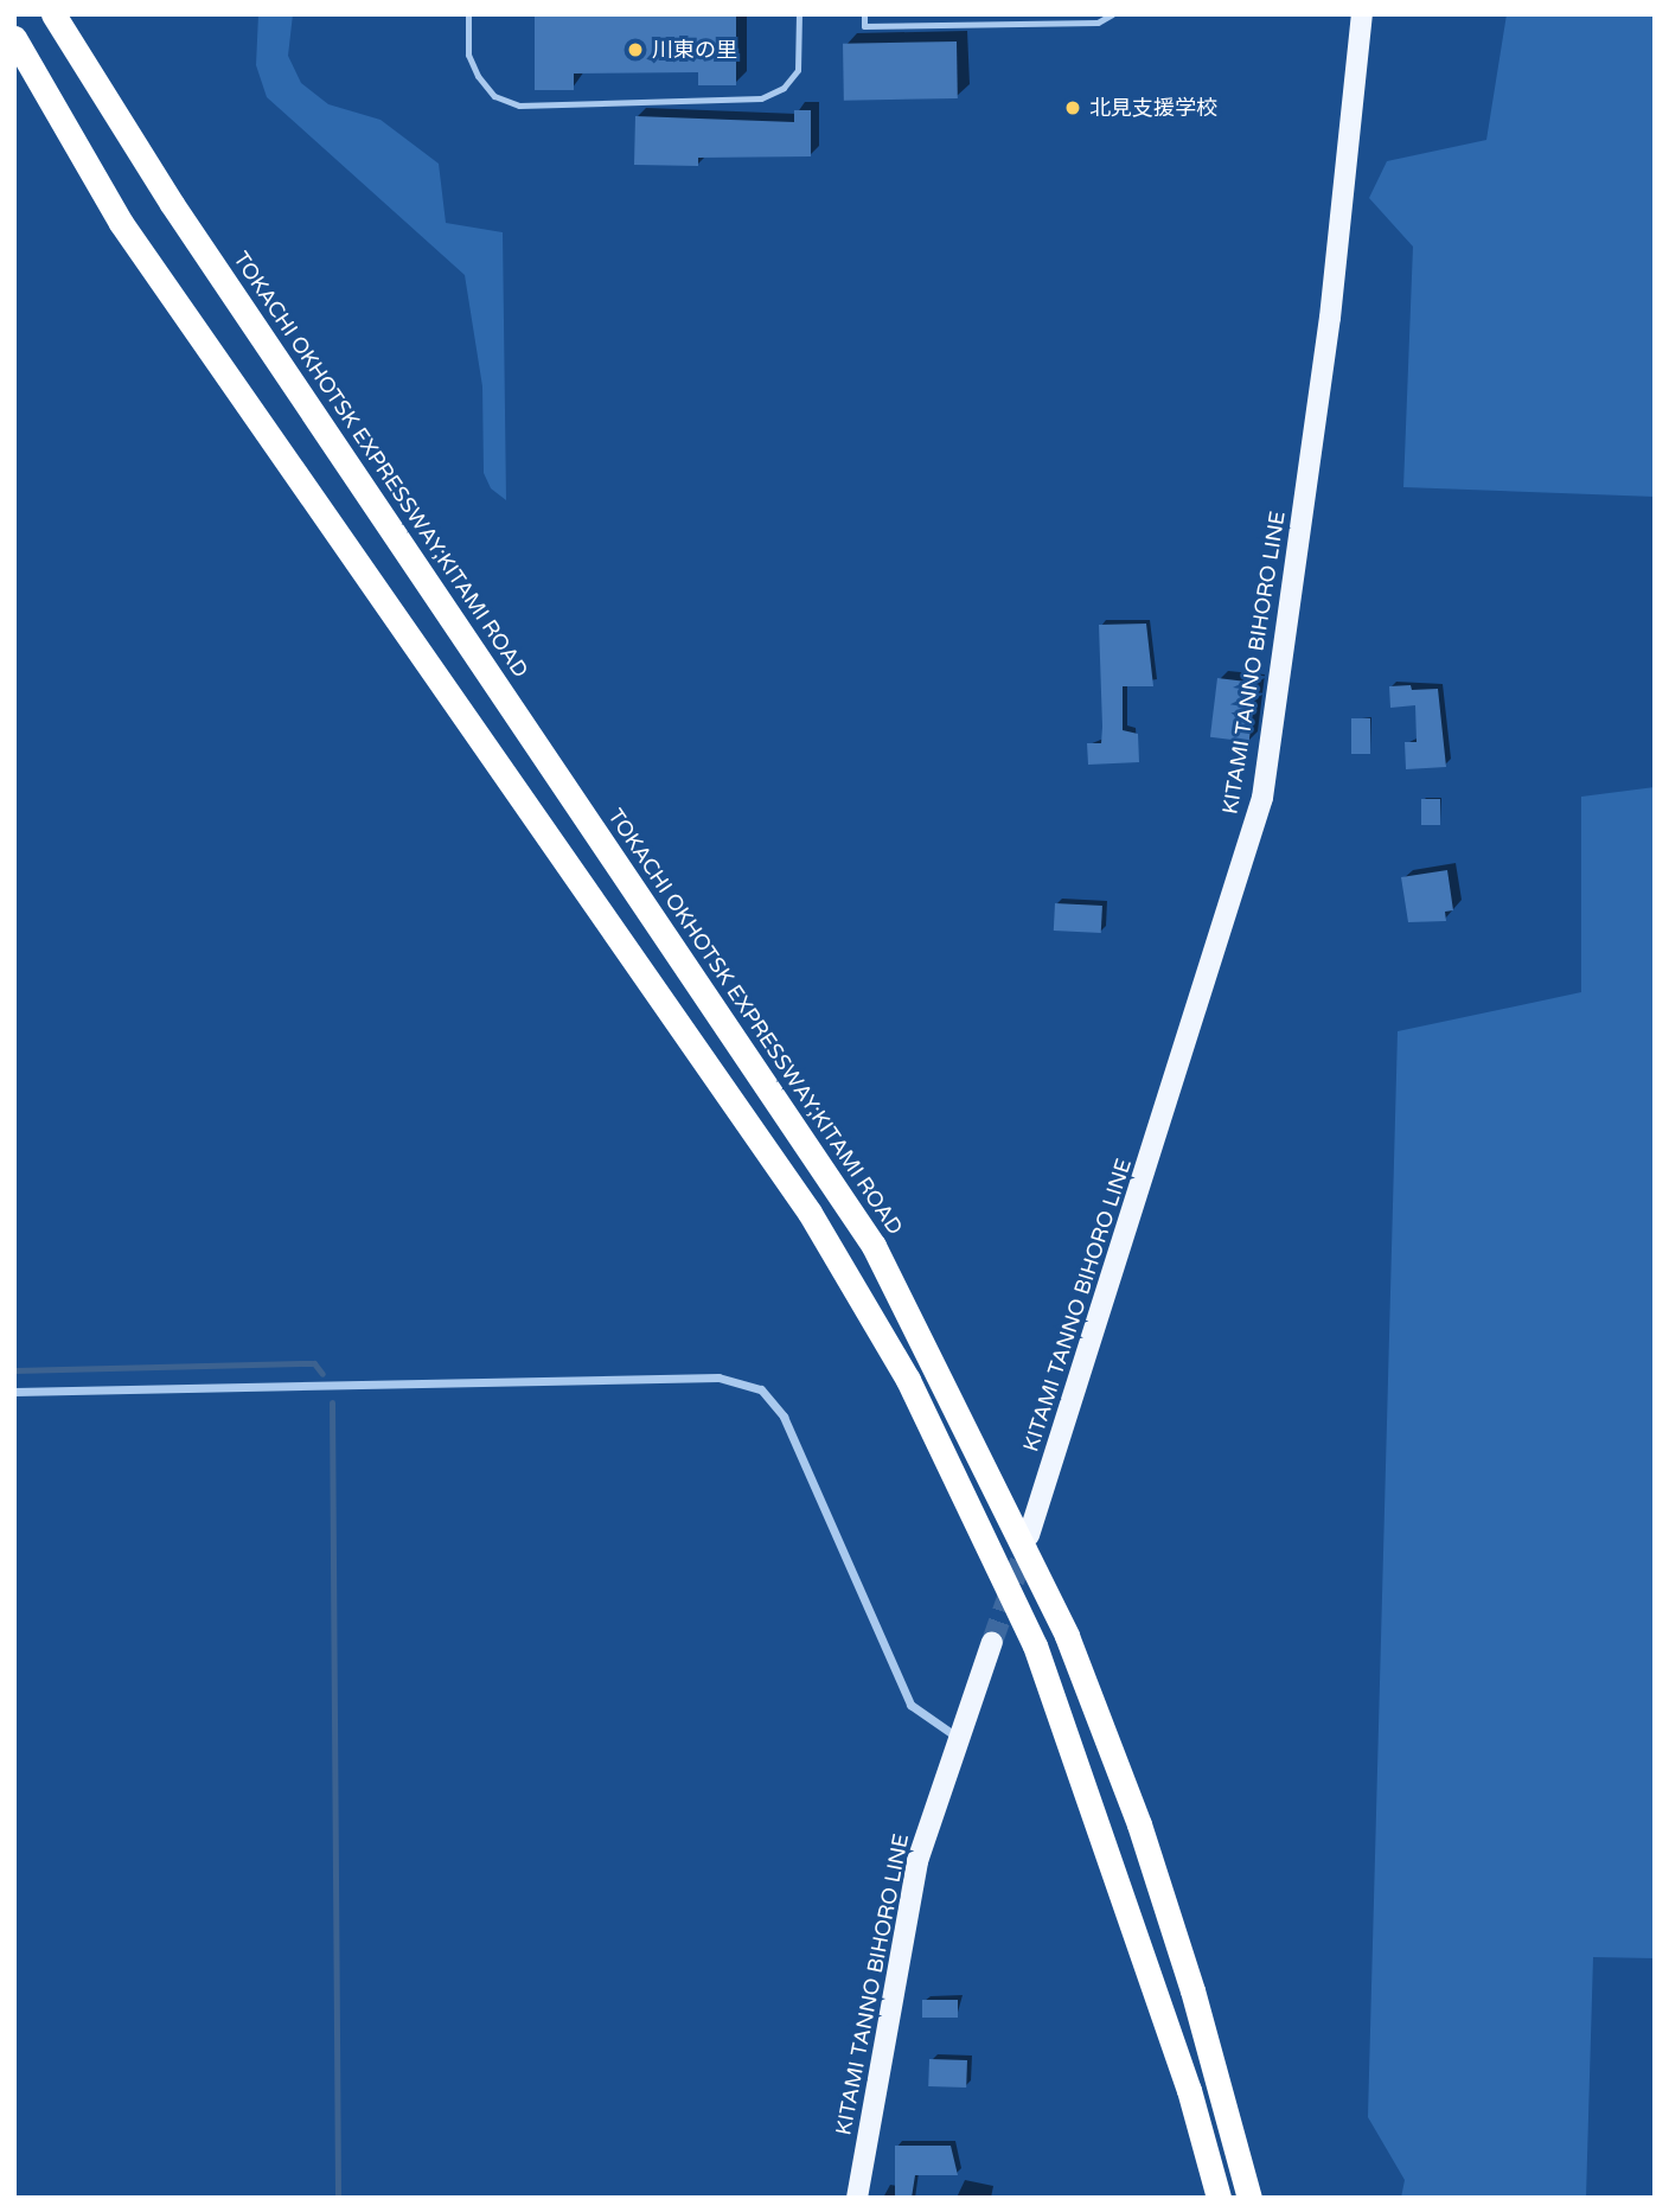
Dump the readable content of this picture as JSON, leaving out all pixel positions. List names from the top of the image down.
{
  "streets": {
    "highway": ["TOKACHI OKHOTSK EXPRESSWAY;KITAMI ROAD"],
    "main road": ["KITAMI TANNO BIHORO LINE"]
  },
  "places": ["川東の里", "北見支援学校"]
}
